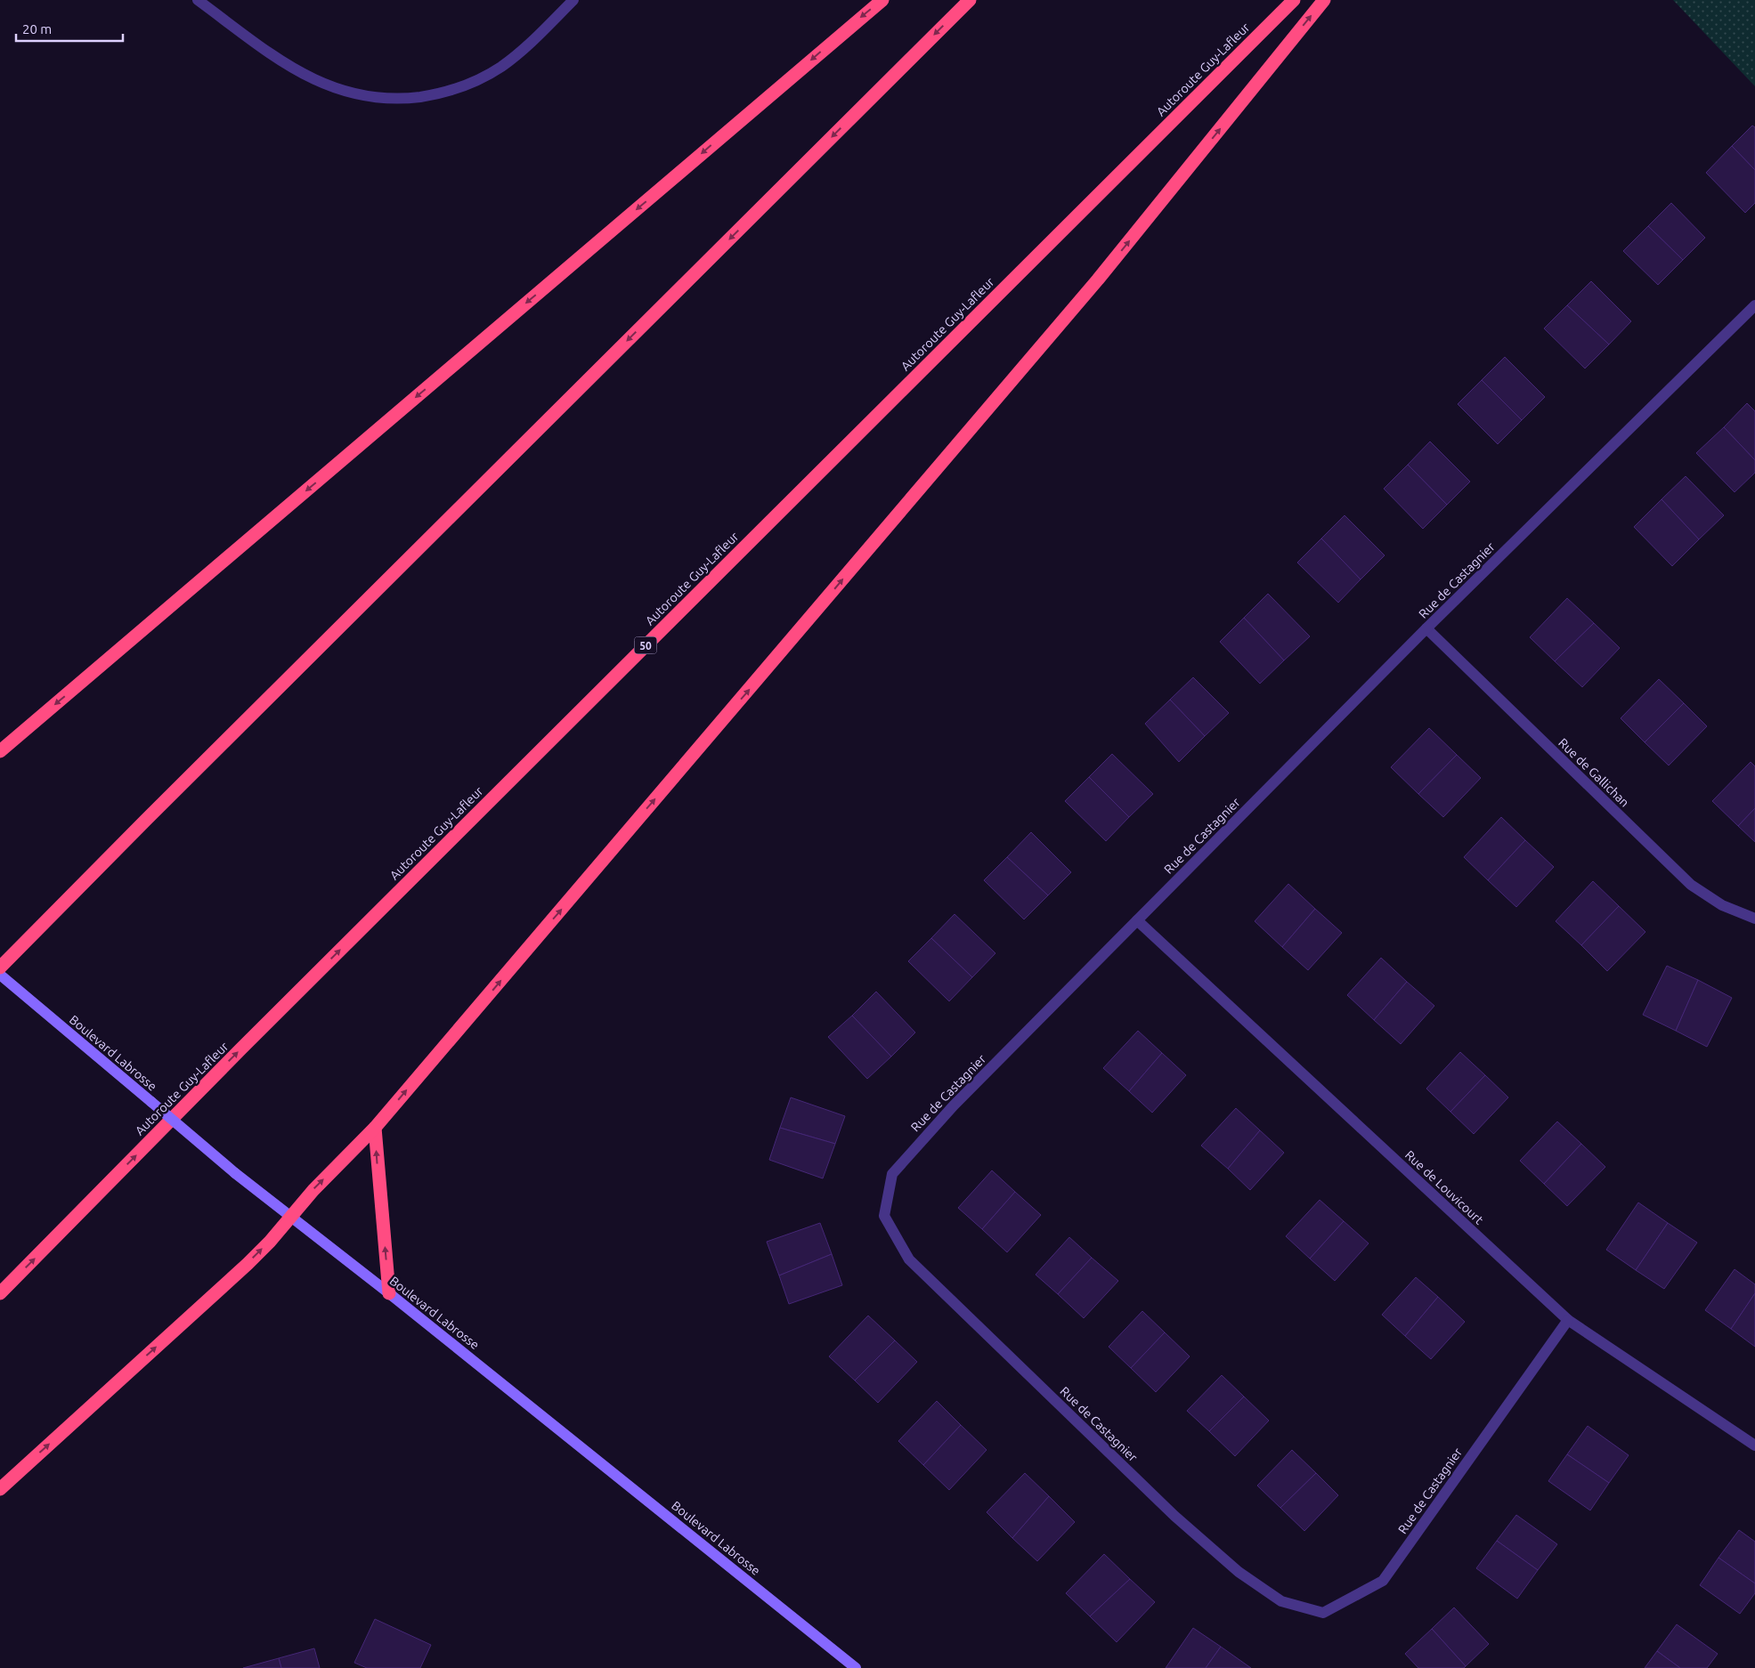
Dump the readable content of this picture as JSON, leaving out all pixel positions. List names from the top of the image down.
{
  "streets": {
    "highway": ["Autoroute Guy-Lafleur", "50"],
    "main road": ["Boulevard Labrosse"],
    "street": ["Rue de Castagnier", "Rue de Gallichan", "Rue de Louvicourt"]
  },
  "crossings": [
    ["Rue de Castagnier", "Rue de Gallichan"],
    ["Rue de Castagnier", "Rue de Louvicourt"]
  ],
  "scale_bar": "20 m"
}
